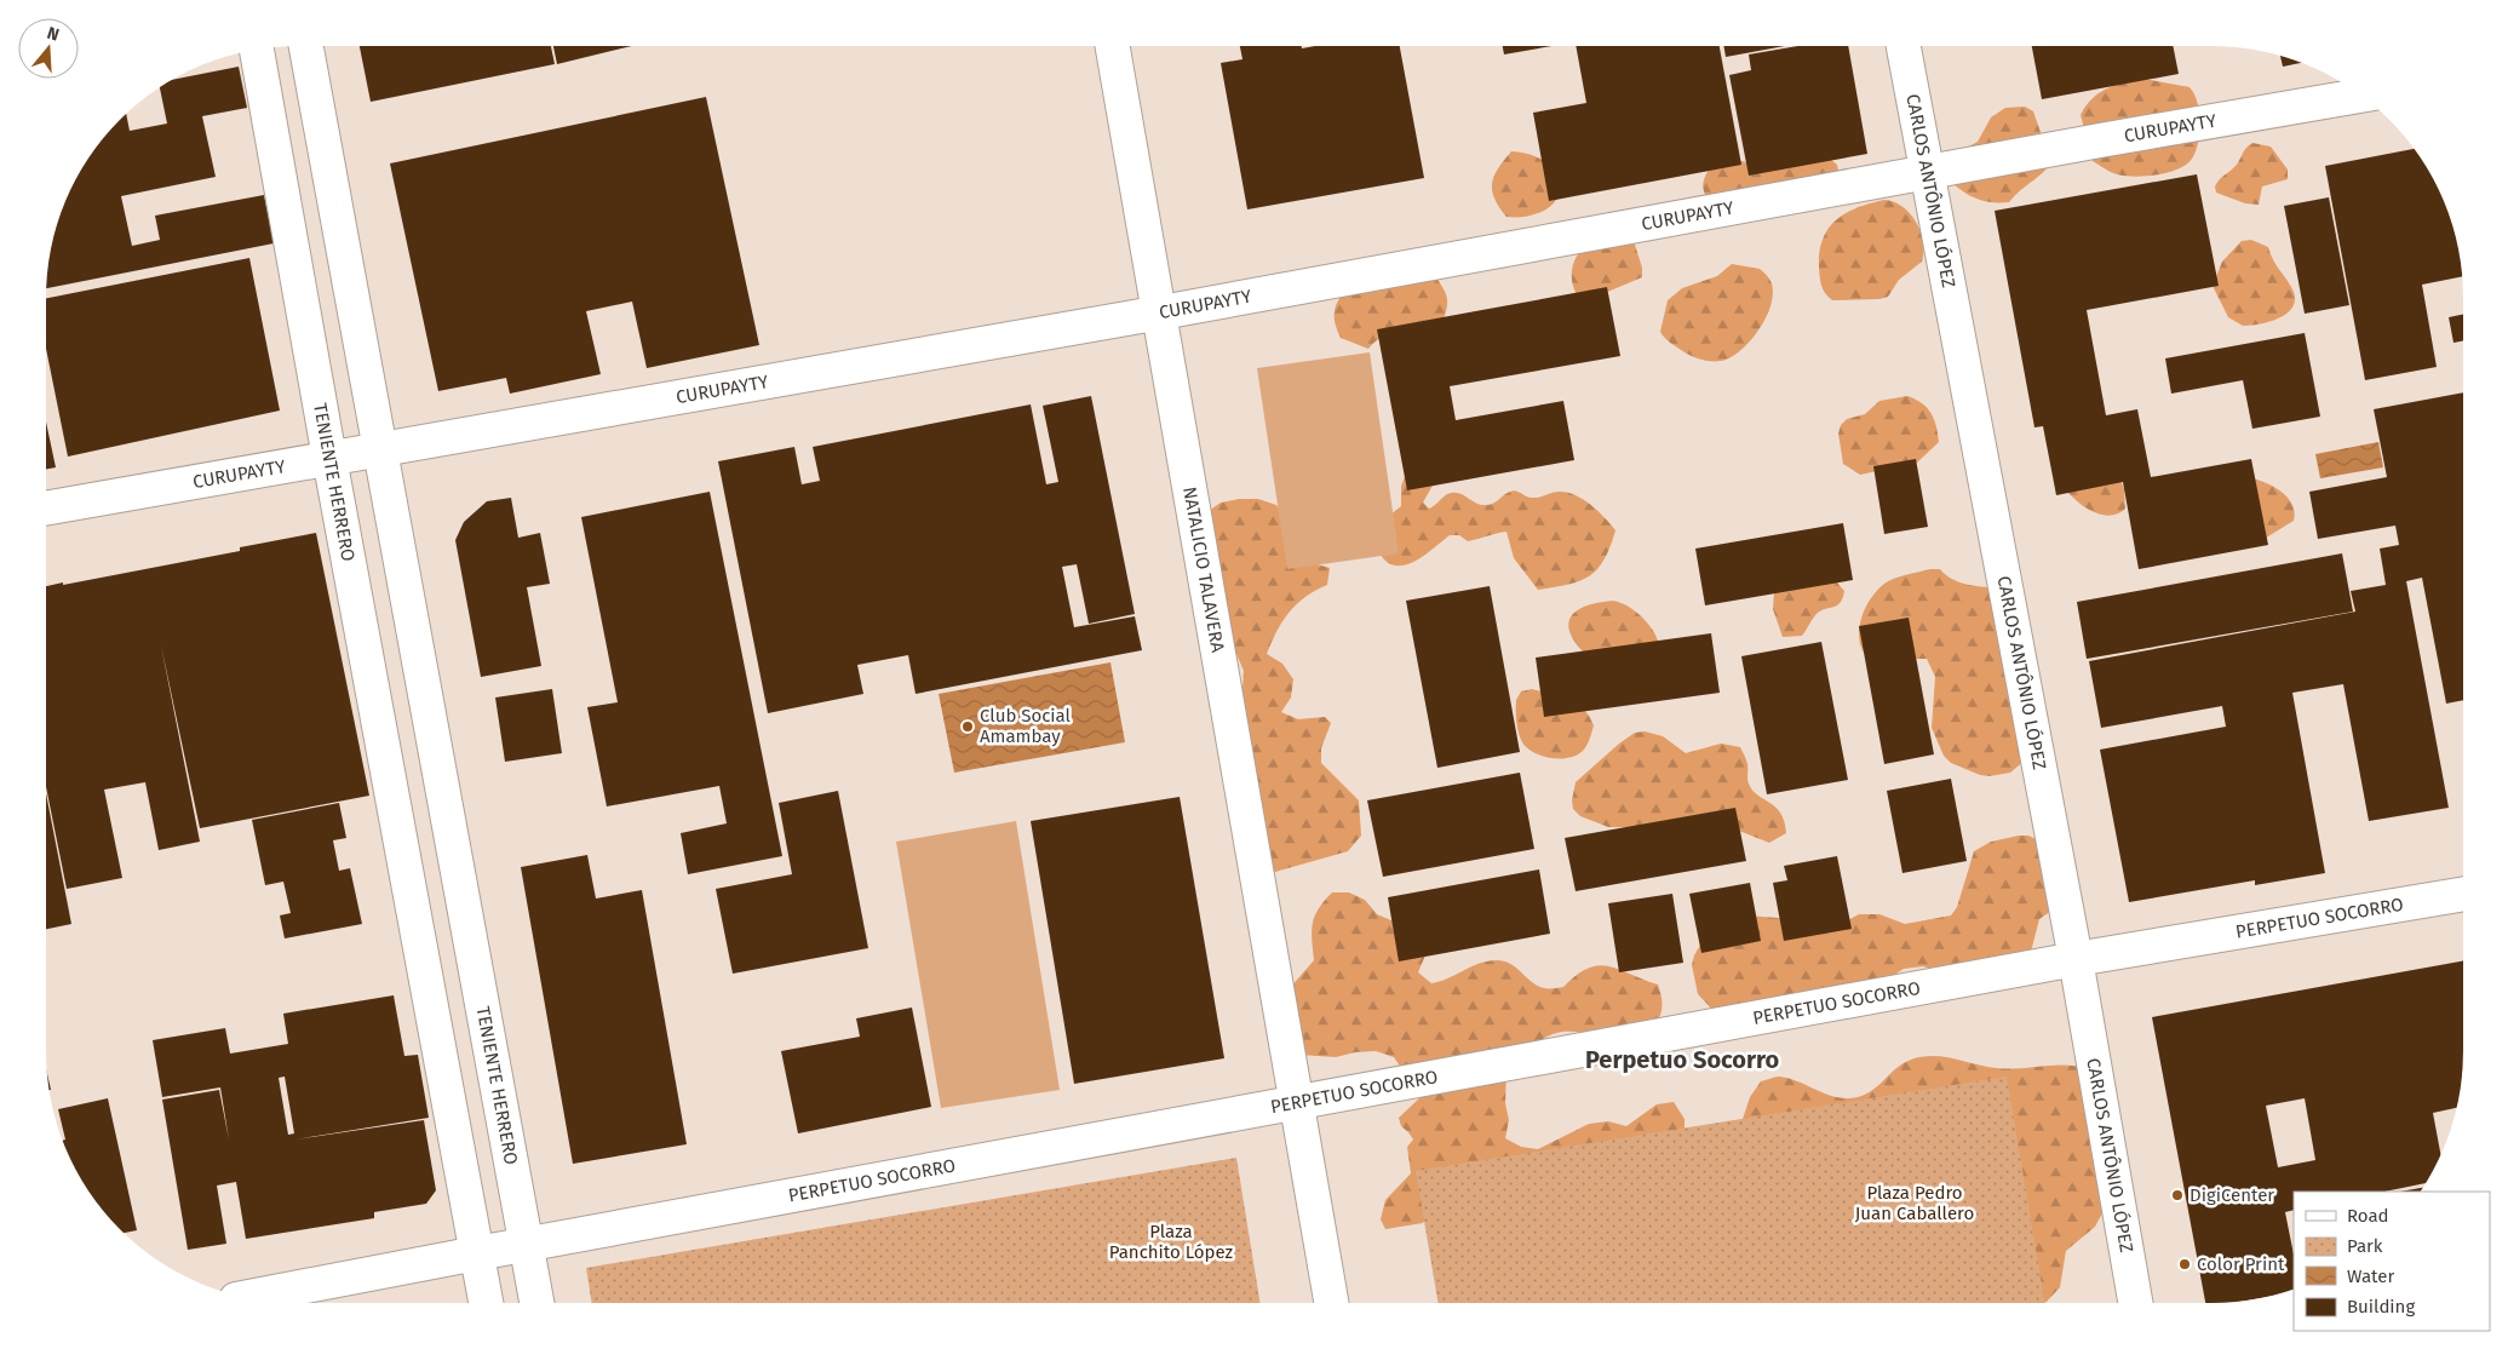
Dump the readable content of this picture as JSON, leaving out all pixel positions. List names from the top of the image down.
{
  "streets": {
    "street": [
      "CURUPAYTY",
      "CARLOS ANTÔNIO LÓPEZ",
      "TENIENTE HERRERO",
      "NATALICIO TALAVERA",
      "PERPETUO SOCORRO"
    ]
  },
  "crossings": [
    ["CURUPAYTY", "CARLOS ANTÔNIO LÓPEZ"],
    ["CURUPAYTY", "TENIENTE HERRERO"],
    ["CURUPAYTY", "NATALICIO TALAVERA"],
    ["CARLOS ANTÔNIO LÓPEZ", "PERPETUO SOCORRO"],
    ["TENIENTE HERRERO", "PERPETUO SOCORRO"],
    ["NATALICIO TALAVERA", "PERPETUO SOCORRO"]
  ],
  "districts": ["Perpetuo Socorro"],
  "parks": ["Plaza Pedro Juan Caballero", "Plaza Panchito López"],
  "places": ["Club Social Amambay", "DigiCenter", "Color Print"],
  "legend": [
    "Road",
    "Park",
    "Water",
    "Building"
  ],
  "north": "top"
}
